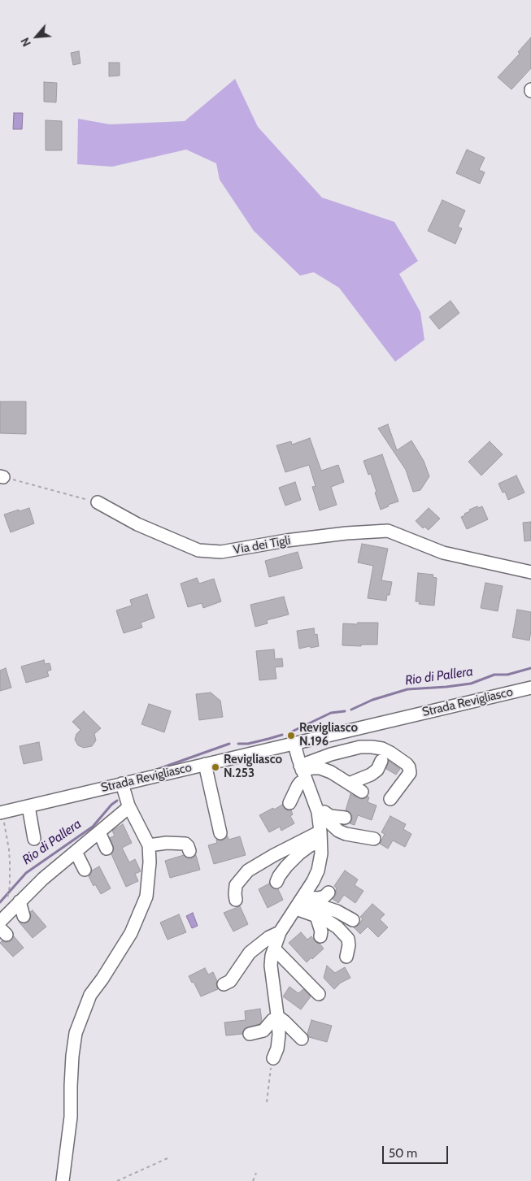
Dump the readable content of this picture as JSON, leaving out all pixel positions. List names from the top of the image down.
{
  "streets": {
    "street": ["Via dei Tigli", "Strada Revigliasco"]
  },
  "water": ["Rio di Pallera"],
  "places": ["Revigliasco N.196", "Revigliasco N.253"],
  "scale_bar": "50 m",
  "north": "bottom left"
}
